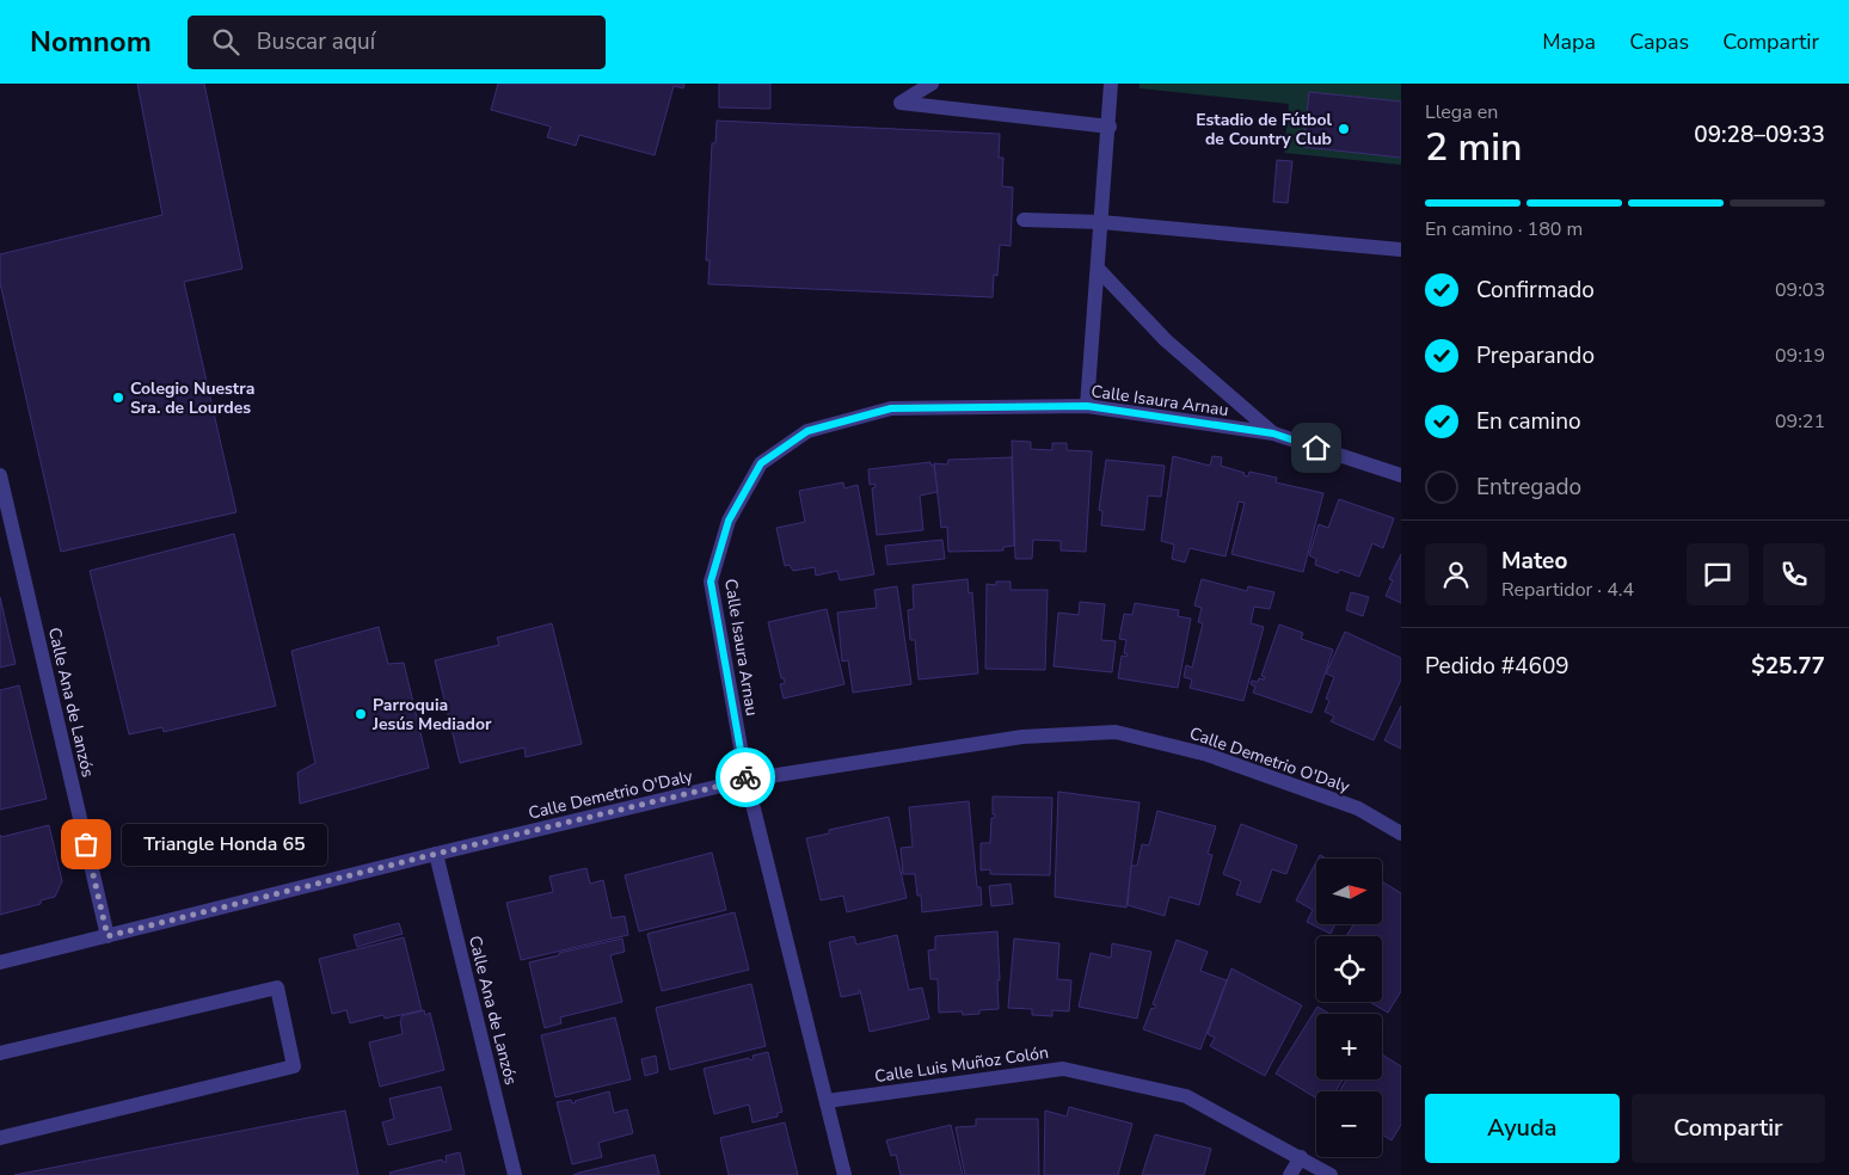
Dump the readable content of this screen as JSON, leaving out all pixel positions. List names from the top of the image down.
{
  "streets": {
    "street": [
      "Calle Isaura Arnau",
      "Calle Ana de Lanzós",
      "Calle Demetrio O'Daly",
      "Calle Luis Muñoz Colón"
    ]
  },
  "crossings": [
    ["Calle Isaura Arnau", "Calle Demetrio O'Daly"],
    ["Calle Isaura Arnau", "Calle Luis Muñoz Colón"],
    ["Calle Ana de Lanzós", "Calle Demetrio O'Daly"]
  ],
  "places": [
    "Estadio de Fútbol de Country Club",
    "Colegio Nuestra Sra. de Lourdes",
    "Parroquia Jesús Mediador",
    "Triangle Honda 65"
  ],
  "north": "right",
  "page": {
    "header": "Nomnom",
    "search": "Buscar aquí",
    "nav": ["Mapa", "Capas", "Compartir"],
    "heading": ["2 min", "Llega en", "09:28–09:33"],
    "panel": [
      "Mateo",
      "Repartidor · 4.4",
      "Pedido #4609",
      "$25.77"
    ],
    "bar": "En camino · 180 m",
    "list": [
      ["Confirmado", "09:03"],
      ["Preparando", "09:19"],
      ["En camino", "09:21"],
      "Entregado"
    ],
    "bubble": "Triangle Honda 65",
    "map_buttons": ["+", "−"],
    "buttons": ["Ayuda", "Compartir"]
  }
}
